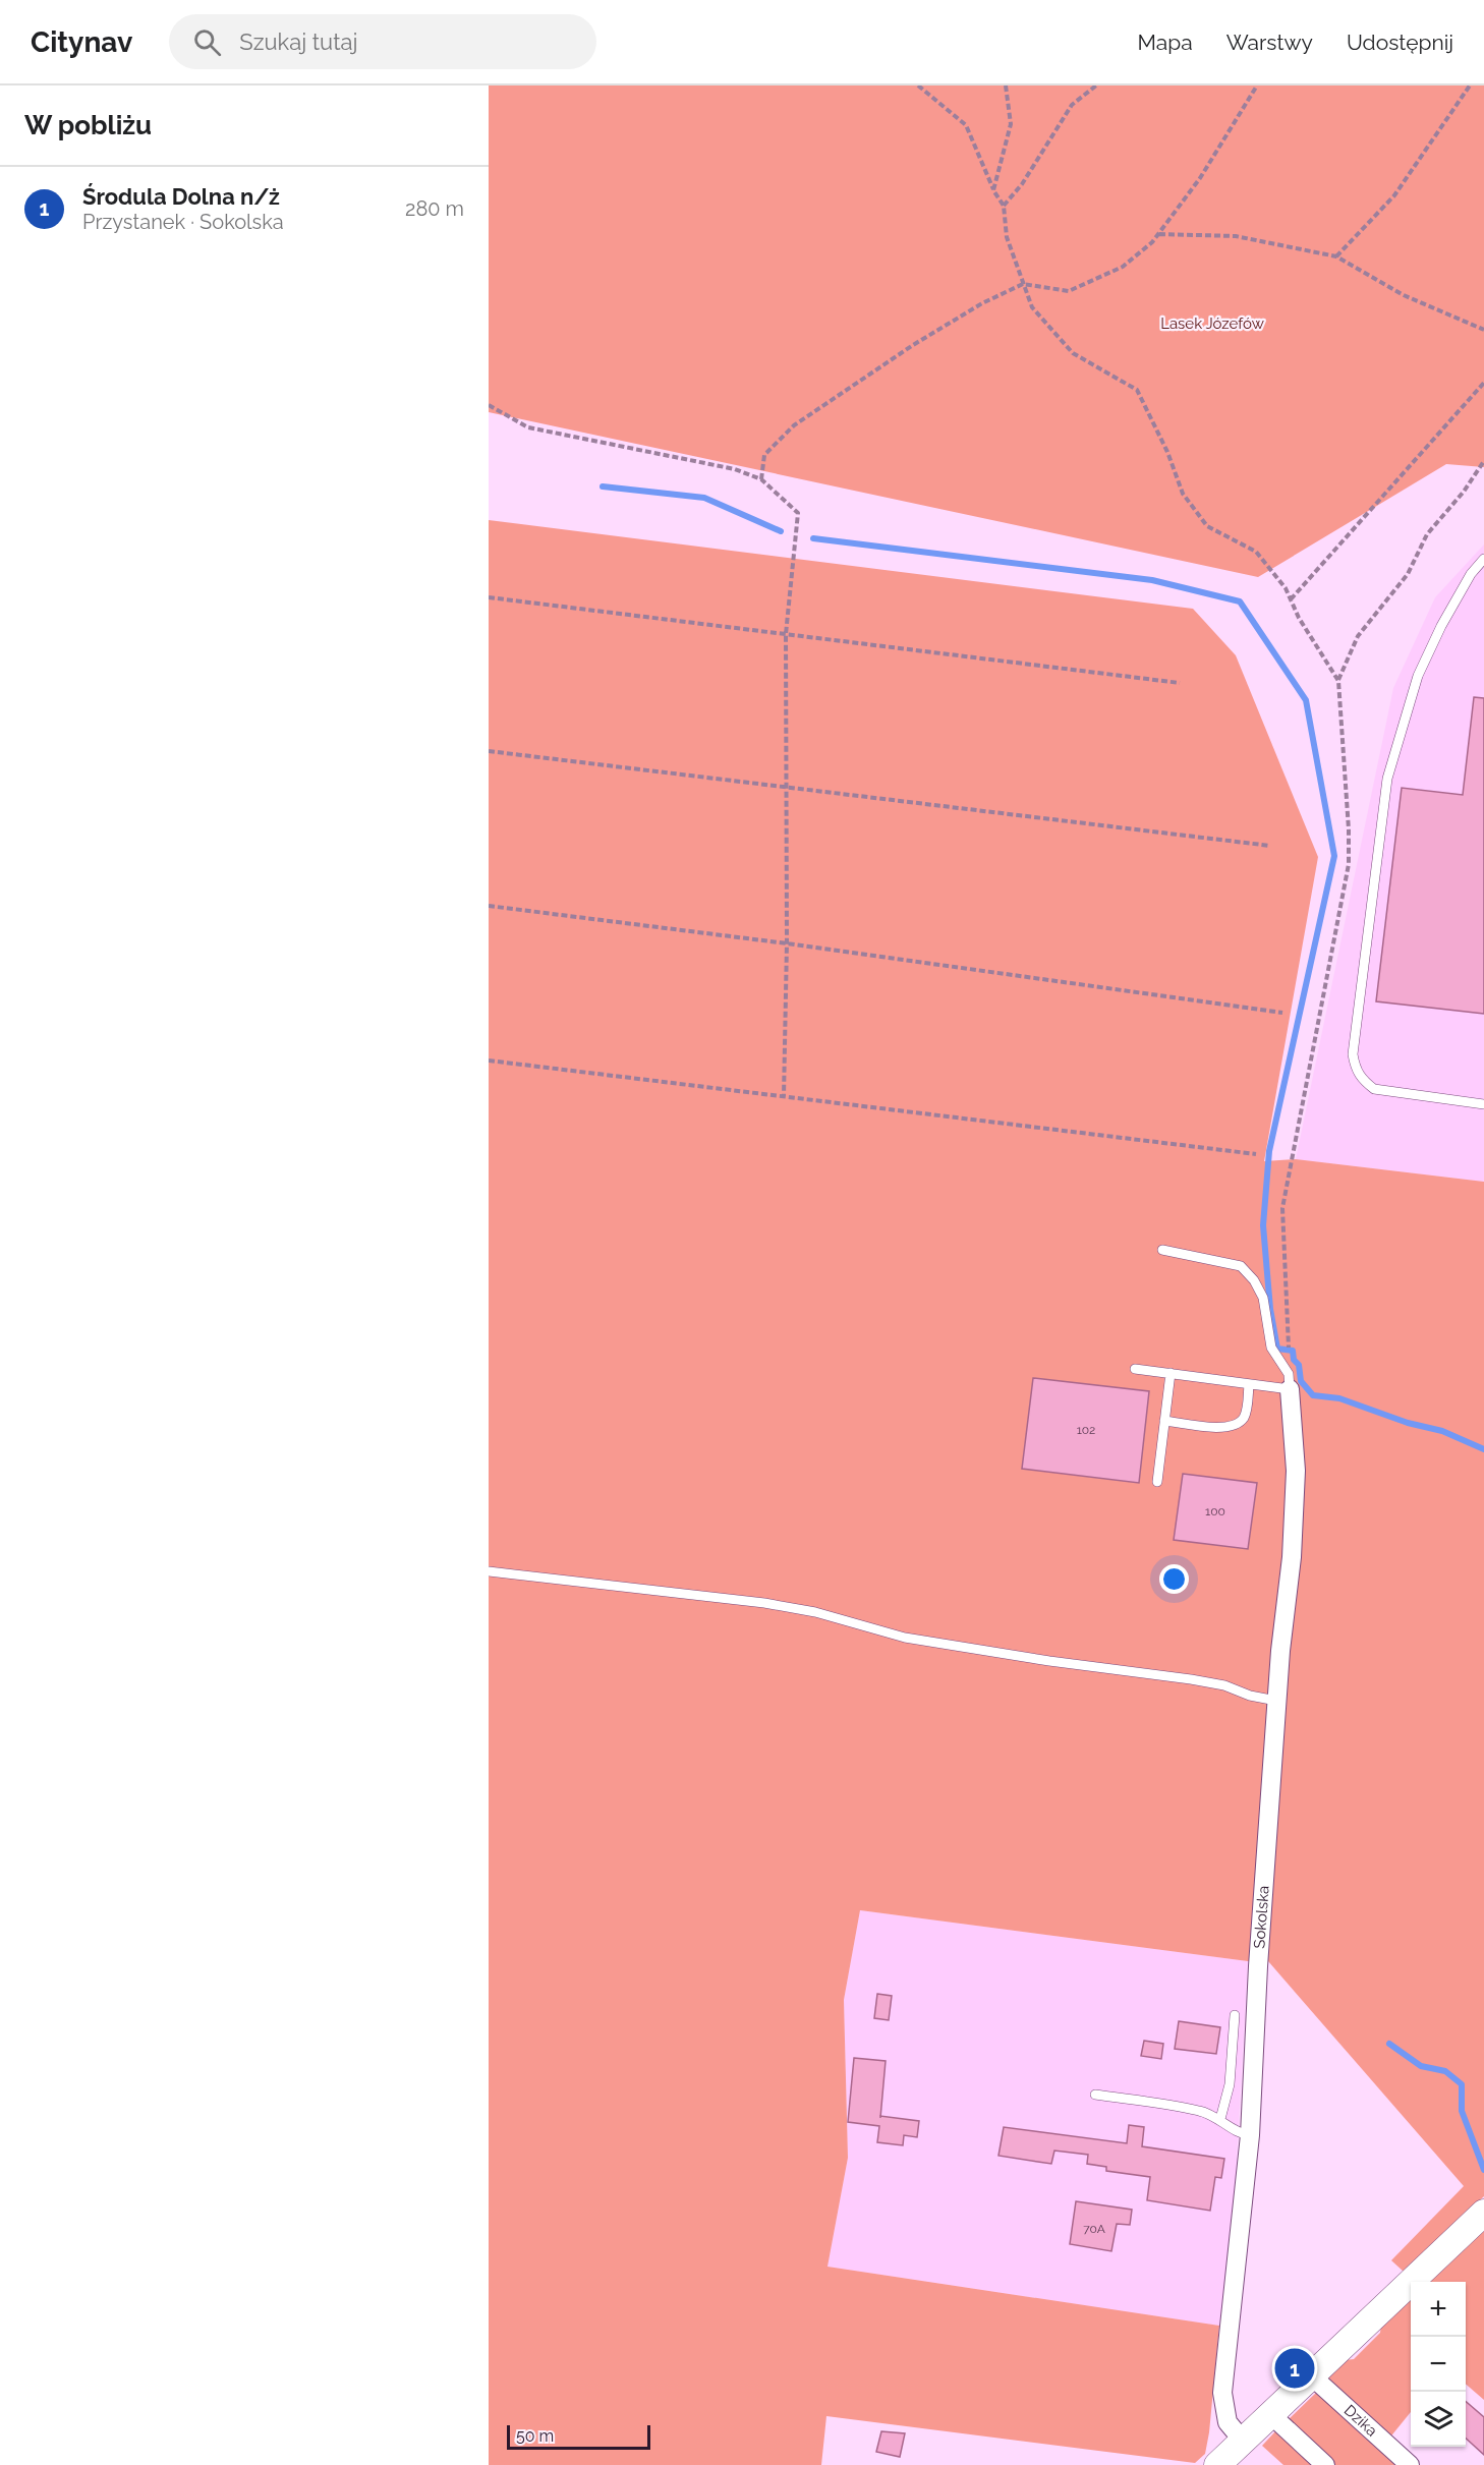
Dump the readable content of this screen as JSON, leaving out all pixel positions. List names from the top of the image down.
{
  "streets": {
    "street": ["Sokolska", "Dzika"]
  },
  "parks": ["Lasek Józefów"],
  "house_numbers": ["102", "100", "70A"],
  "scale_bar": "50 m",
  "page": {
    "header": "Citynav",
    "search": "Szukaj tutaj",
    "nav": ["Mapa", "Warstwy", "Udostępnij"],
    "heading": "W pobliżu",
    "list": [
      {
        "mark": "1",
        "name": "Środula Dolna n/ż",
        "note": "Przystanek · Sokolska",
        "value": "280 m"
      }
    ],
    "map_buttons": ["+", "−"],
    "pins": "1",
    "scale": "50 m"
  }
}
